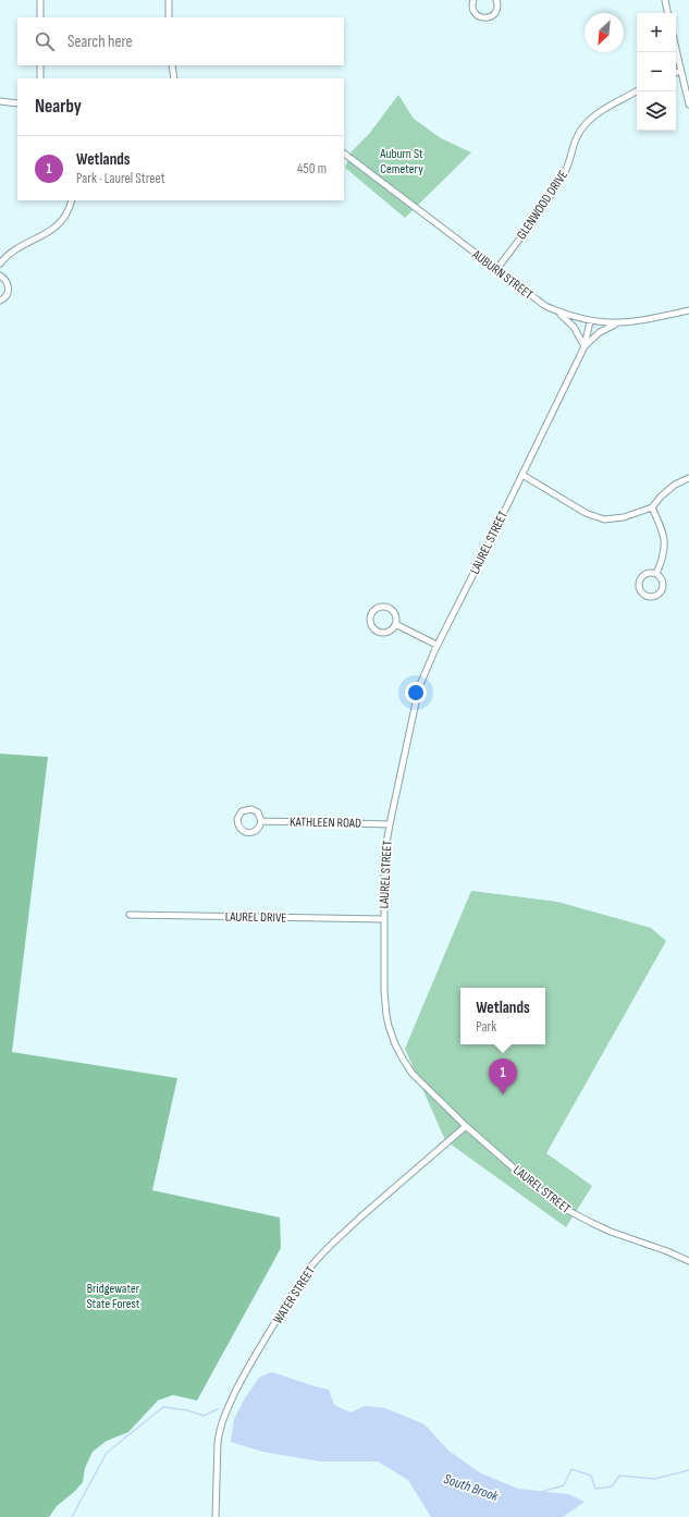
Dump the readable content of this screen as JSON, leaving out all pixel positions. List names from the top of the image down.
{
  "streets": {
    "street": [
      "GLENWOOD DRIVE",
      "AUBURN STREET",
      "LAUREL STREET",
      "KATHLEEN ROAD",
      "LAUREL DRIVE",
      "WATER STREET"
    ]
  },
  "crossings": [
    ["GLENWOOD DRIVE", "AUBURN STREET"],
    ["AUBURN STREET", "LAUREL STREET"],
    ["LAUREL STREET", "KATHLEEN ROAD"],
    ["LAUREL STREET", "LAUREL DRIVE"],
    ["LAUREL STREET", "WATER STREET"]
  ],
  "water": ["South Brook"],
  "parks": ["Auburn St Cemetery", "Bridgewater State Forest"],
  "north": "bottom left",
  "page": {
    "map_buttons": ["+", "−"],
    "search": "Search here",
    "heading": "Nearby",
    "list": [
      {
        "mark": "1",
        "name": "Wetlands",
        "note": "Park · Laurel Street",
        "value": "450 m"
      }
    ],
    "popup": ["Wetlands", "Park"],
    "pins": "1"
  }
}
